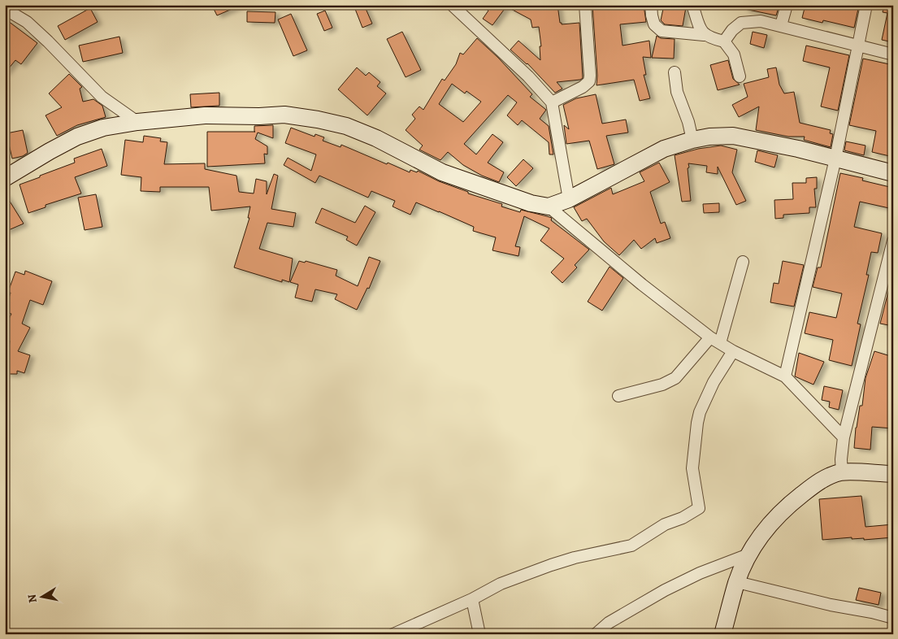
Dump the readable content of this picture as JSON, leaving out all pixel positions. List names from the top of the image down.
{
  "north": "left"
}
